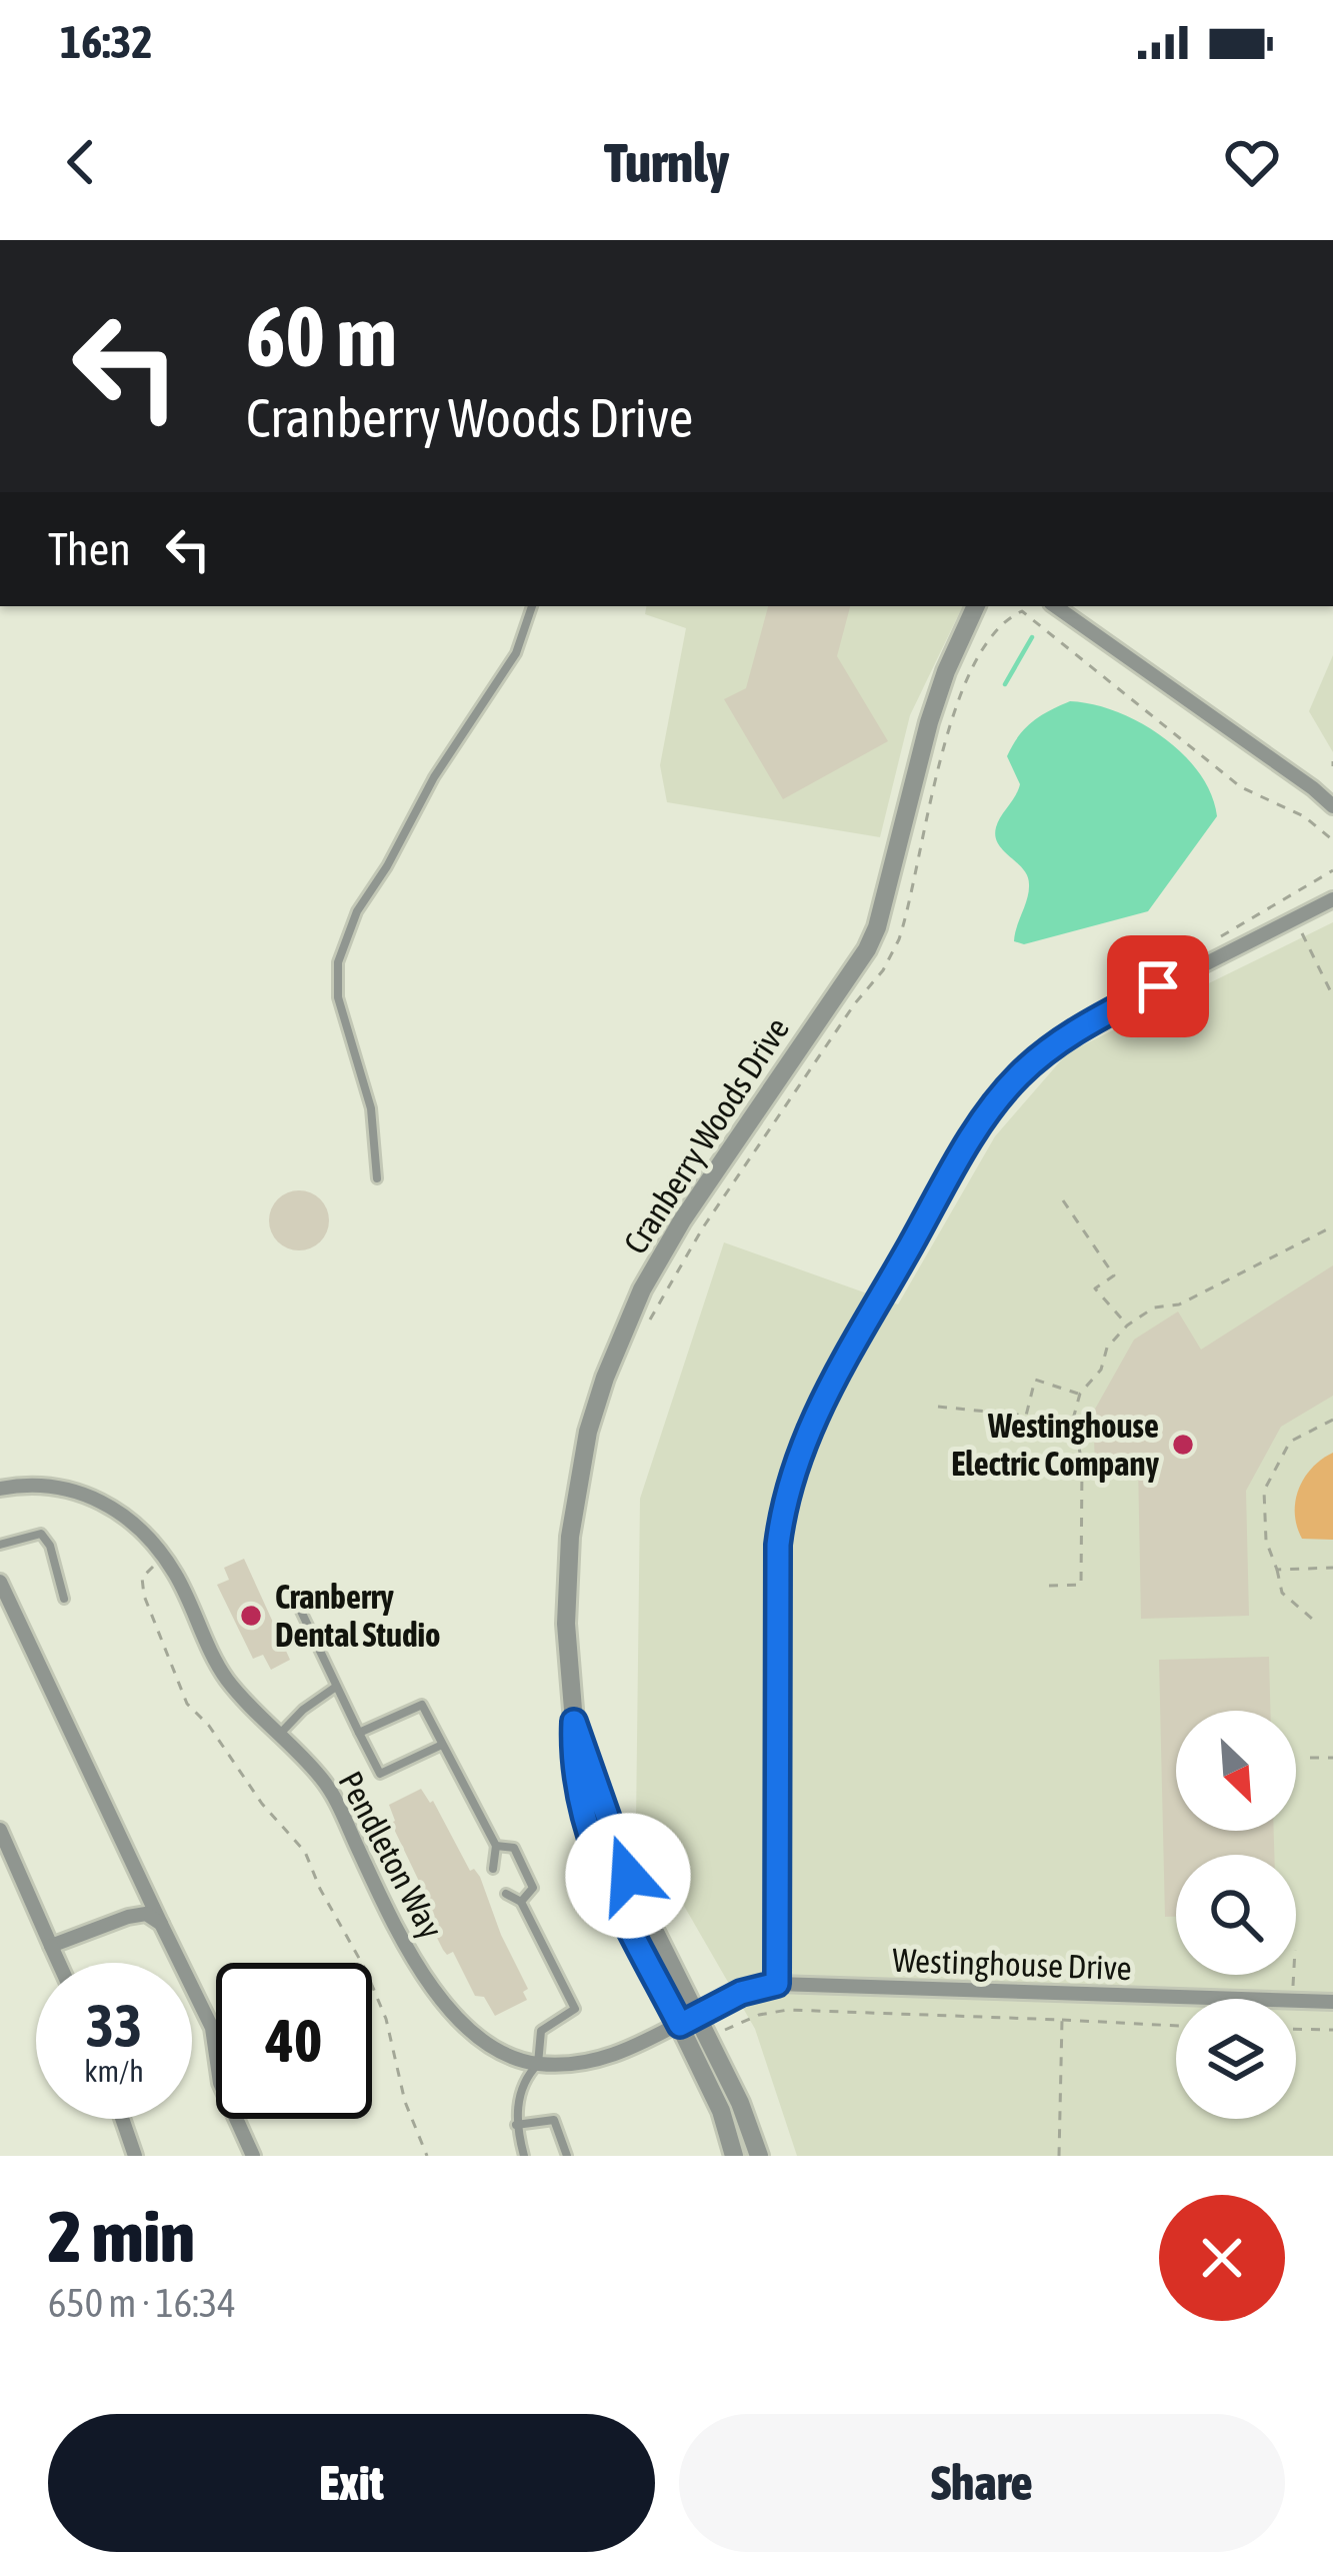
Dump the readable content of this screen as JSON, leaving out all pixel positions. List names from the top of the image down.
{
  "streets": {
    "street": ["Cranberry Woods Drive", "Pendleton Way", "Westinghouse Drive"]
  },
  "crossings": [
    ["Cranberry Woods Drive", "Pendleton Way"],
    ["Cranberry Woods Drive", "Westinghouse Drive"],
    ["Pendleton Way", "Westinghouse Drive"]
  ],
  "places": ["Westinghouse Electric Company", "Cranberry Dental Studio"],
  "north": "bottom right",
  "page": {
    "status": "16:32",
    "header": "Turnly",
    "turn": ["60 m", "Cranberry Woods Drive"],
    "then": "Then",
    "speed": "33 km/h",
    "limit": "40",
    "heading": ["2 min", "650 m · 16:34"],
    "buttons": ["Exit", "Share"]
  }
}
